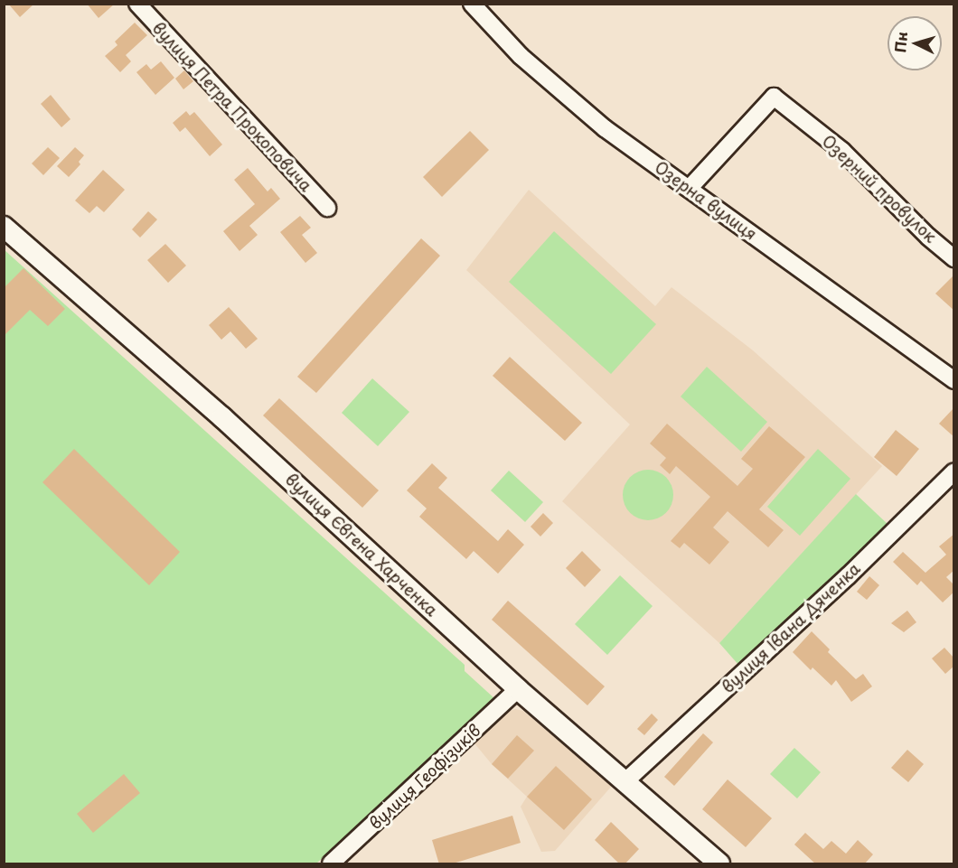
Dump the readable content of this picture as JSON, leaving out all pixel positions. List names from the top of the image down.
{
  "streets": {
    "main road": ["вулиця Євгена Харченка"],
    "street": [
      "вулиця Петра Прокоповича",
      "Озерний провулок",
      "Озерна вулиця",
      "вулиця Івана Дяченка",
      "вулиця Геофізиків"
    ]
  },
  "crossings": [
    ["Озерний провулок", "Озерна вулиця"],
    ["вулиця Євгена Харченка", "вулиця Івана Дяченка"],
    ["вулиця Євгена Харченка", "вулиця Геофізиків"]
  ],
  "north": "left"
}
